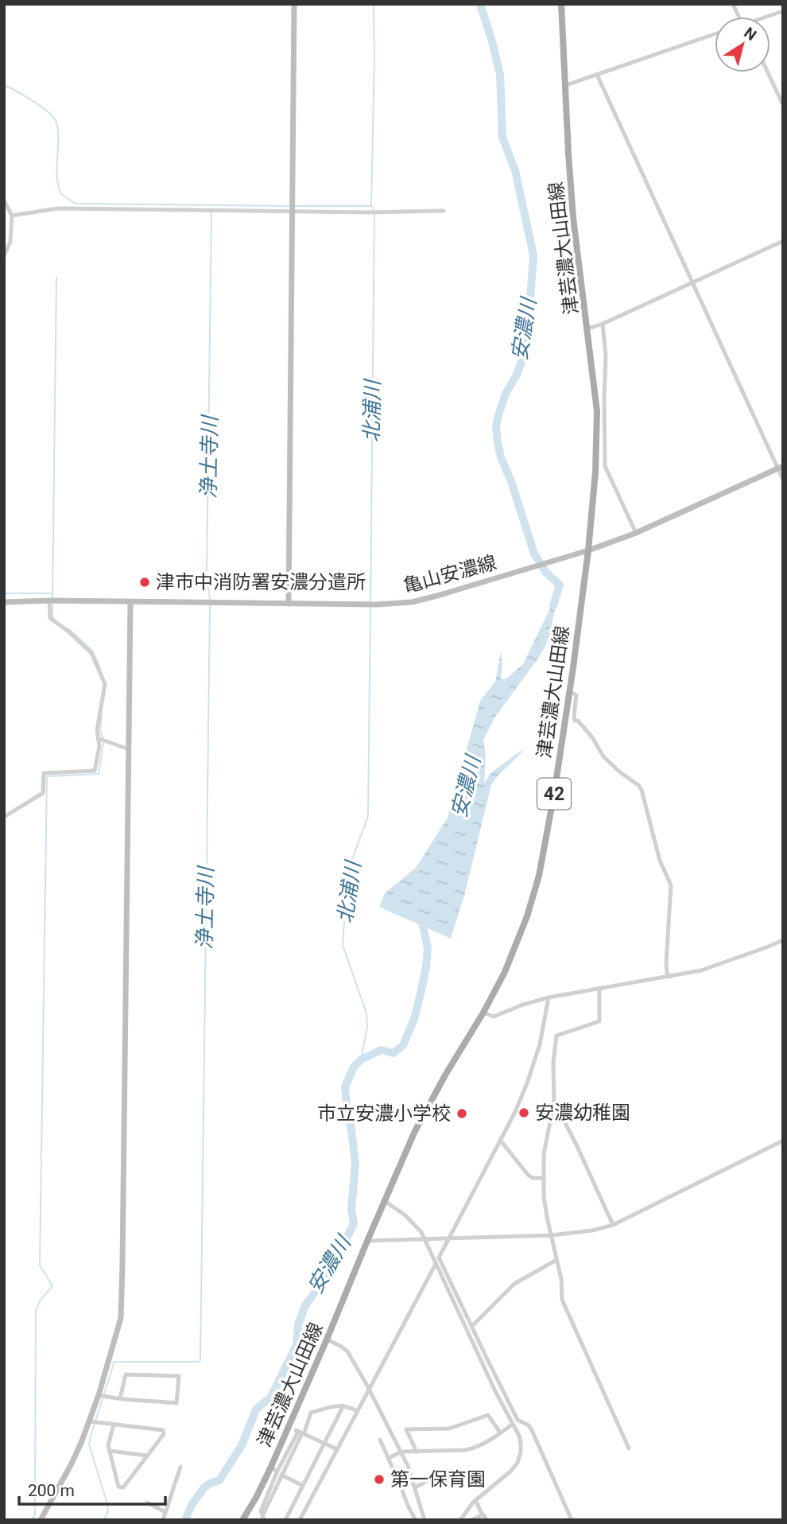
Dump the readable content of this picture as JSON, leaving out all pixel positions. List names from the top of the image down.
{
  "streets": {
    "main road": ["津芸濃大山田線", "42"],
    "street": ["亀山安濃線"]
  },
  "crossings": [
    ["津芸濃大山田線", "亀山安濃線"]
  ],
  "water": ["安濃川", "北浦川", "浄土寺川"],
  "places": [
    "津市中消防署安濃分遣所",
    "安濃幼稚園",
    "市立安濃小学校",
    "第一保育園"
  ],
  "scale_bar": "200 m",
  "north": "top right"
}
